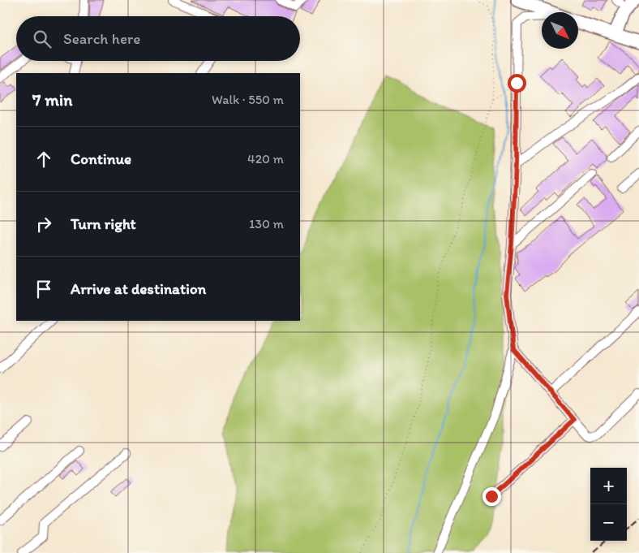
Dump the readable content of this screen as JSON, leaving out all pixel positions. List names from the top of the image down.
{
  "north": "bottom right",
  "page": {
    "search": "Search here",
    "heading": ["7 min", "Walk · 550 m"],
    "list": [
      ["Continue", "420 m"],
      ["Turn right", "130 m"],
      "Arrive at destination"
    ],
    "map_buttons": ["+", "−"]
  }
}
